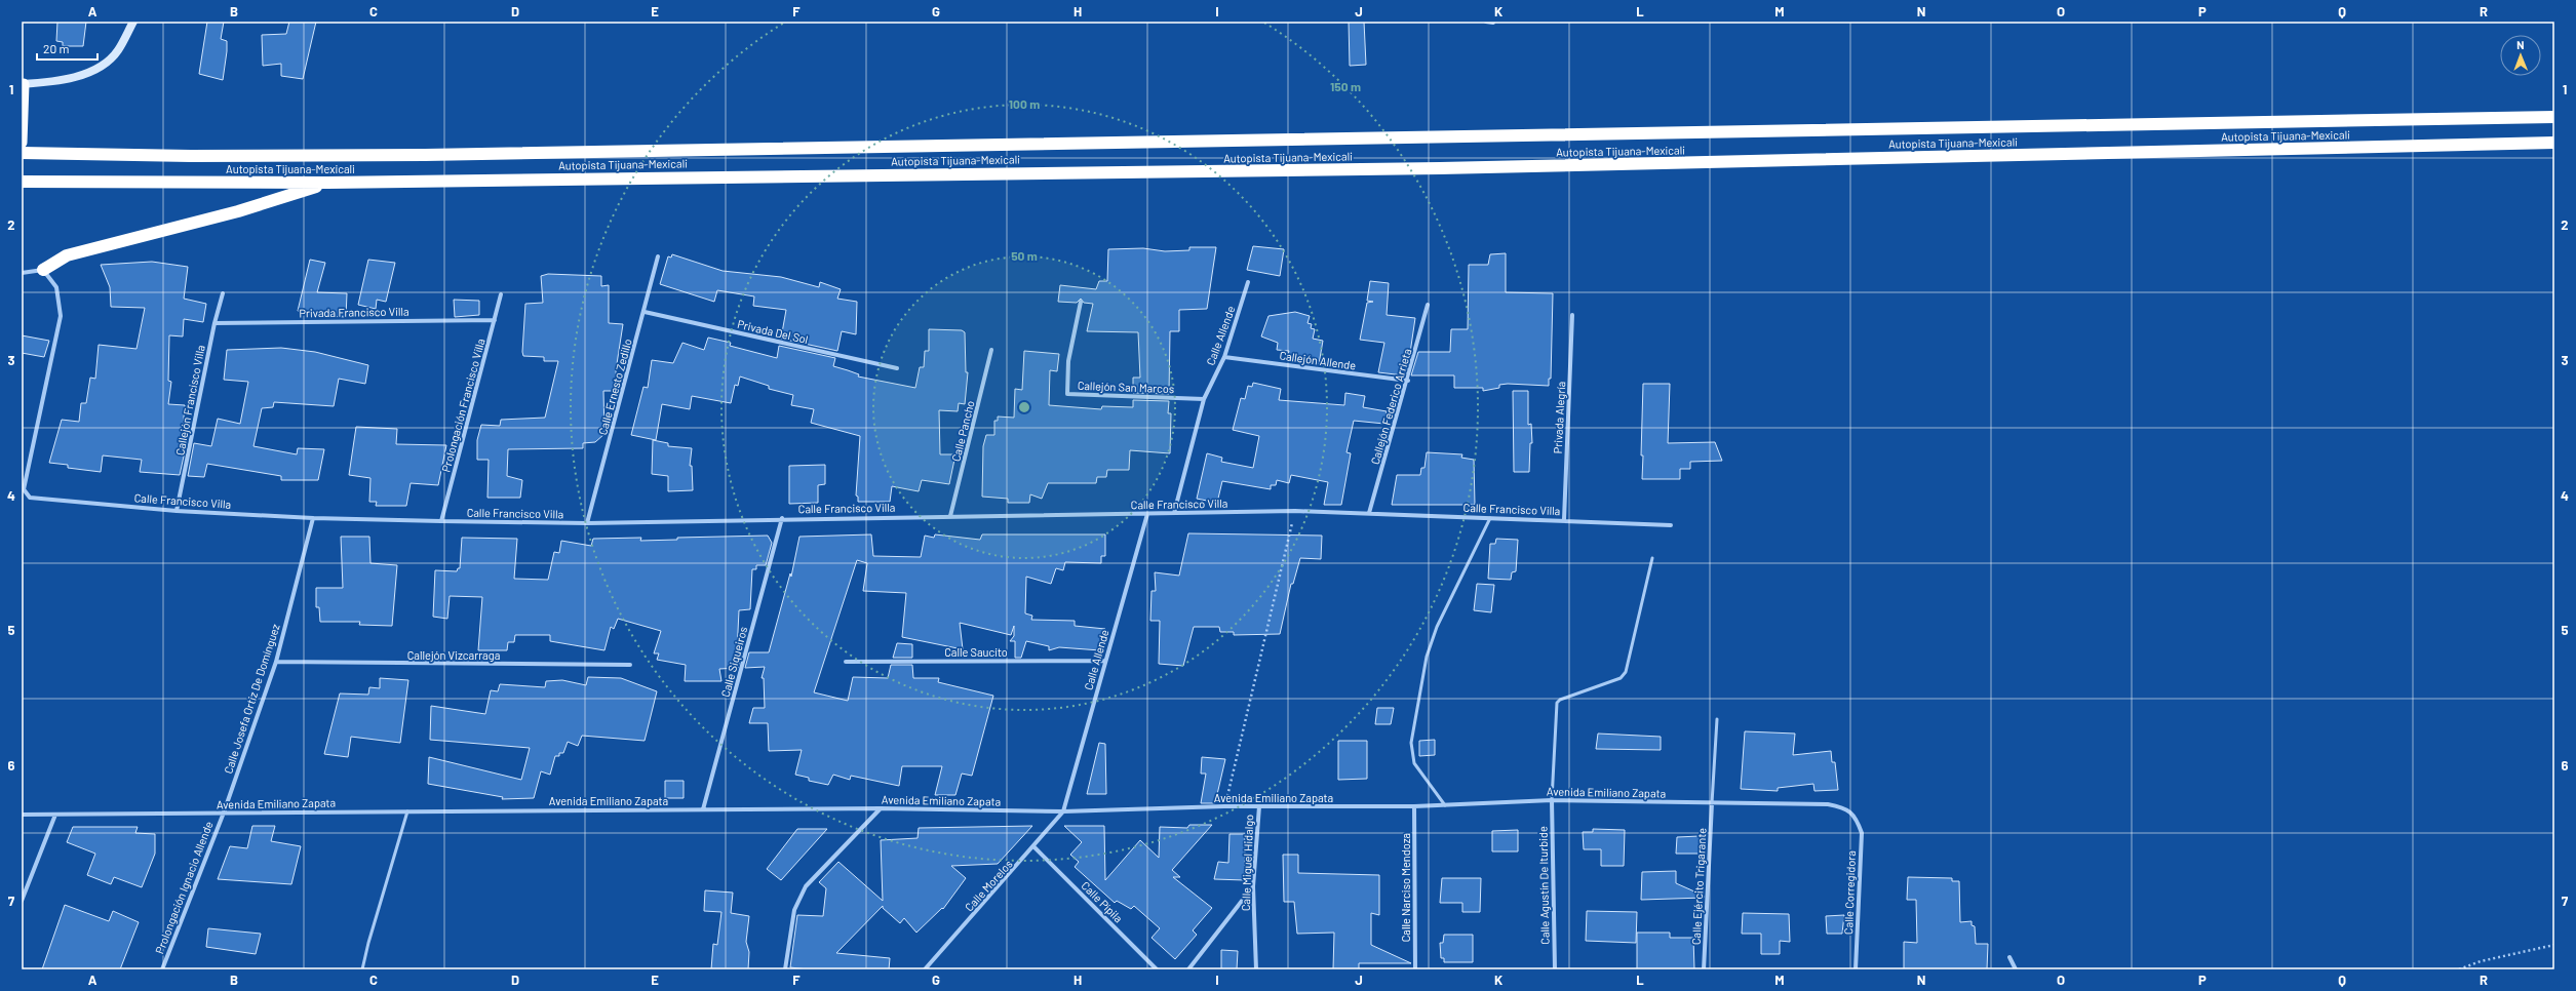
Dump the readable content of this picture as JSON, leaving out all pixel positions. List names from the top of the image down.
{
  "streets": {
    "highway": ["Autopista Tijuana-Mexicali"],
    "street": [
      "Privada Francisco Villa",
      "Privada Del Sol",
      "Calle Allende",
      "Callejón Allende",
      "Calle Ernesto Zedillo",
      "Callejón San Marcos",
      "Callejón Francisco Villa",
      "Prolongación Francisco Villa",
      "Callejón Federico Arrieta",
      "Privada Alegría",
      "Calle Pancho",
      "Calle Francisco Villa",
      "Calle Saucito",
      "Callejón Vizcarraga",
      "Calle Siqueiros",
      "Calle Josefa Ortiz De Domínguez",
      "Avenida Emiliano Zapata",
      "Calle Miguel Hidalgo",
      "Calle Morelos",
      "Calle Agustín De Iturbide",
      "Calle Ejército Trigarante",
      "Prolongación Ignacio Allende",
      "Calle Narciso Mendoza",
      "Calle Corregidora",
      "Calle Pípila"
    ]
  },
  "crossings": [
    ["Privada Francisco Villa", "Callejón Francisco Villa"],
    ["Privada Francisco Villa", "Prolongación Francisco Villa"],
    ["Privada Del Sol", "Calle Ernesto Zedillo"],
    ["Calle Allende", "Callejón Allende"],
    ["Calle Allende", "Callejón San Marcos"],
    ["Calle Allende", "Calle Francisco Villa"],
    ["Calle Allende", "Calle Saucito"],
    ["Calle Allende", "Avenida Emiliano Zapata"],
    ["Calle Allende", "Calle Morelos"],
    ["Callejón Allende", "Callejón Federico Arrieta"],
    ["Calle Ernesto Zedillo", "Calle Francisco Villa"],
    ["Callejón Francisco Villa", "Calle Francisco Villa"],
    ["Prolongación Francisco Villa", "Calle Francisco Villa"],
    ["Callejón Federico Arrieta", "Calle Francisco Villa"],
    ["Privada Alegría", "Calle Francisco Villa"],
    ["Calle Pancho", "Calle Francisco Villa"],
    ["Calle Francisco Villa", "Calle Siqueiros"],
    ["Calle Francisco Villa", "Calle Josefa Ortiz De Domínguez"],
    ["Callejón Vizcarraga", "Calle Josefa Ortiz De Domínguez"],
    ["Calle Siqueiros", "Avenida Emiliano Zapata"],
    ["Calle Josefa Ortiz De Domínguez", "Avenida Emiliano Zapata"],
    ["Calle Josefa Ortiz De Domínguez", "Prolongación Ignacio Allende"],
    ["Avenida Emiliano Zapata", "Calle Miguel Hidalgo"],
    ["Avenida Emiliano Zapata", "Calle Morelos"],
    ["Avenida Emiliano Zapata", "Calle Agustín De Iturbide"],
    ["Avenida Emiliano Zapata", "Calle Ejército Trigarante"],
    ["Avenida Emiliano Zapata", "Prolongación Ignacio Allende"],
    ["Avenida Emiliano Zapata", "Calle Narciso Mendoza"],
    ["Avenida Emiliano Zapata", "Calle Corregidora"],
    ["Calle Morelos", "Calle Pípila"]
  ],
  "scale_bar": "20 m",
  "north": "top",
  "grid": {
    "columns": [
      "A",
      "B",
      "C",
      "D",
      "E",
      "F",
      "G",
      "H",
      "I",
      "J",
      "K",
      "L",
      "M",
      "N",
      "O",
      "P",
      "Q",
      "R"
    ],
    "rows": [
      "1",
      "2",
      "3",
      "4",
      "5",
      "6",
      "7"
    ]
  },
  "rings": ["150 m", "100 m", "50 m"]
}
